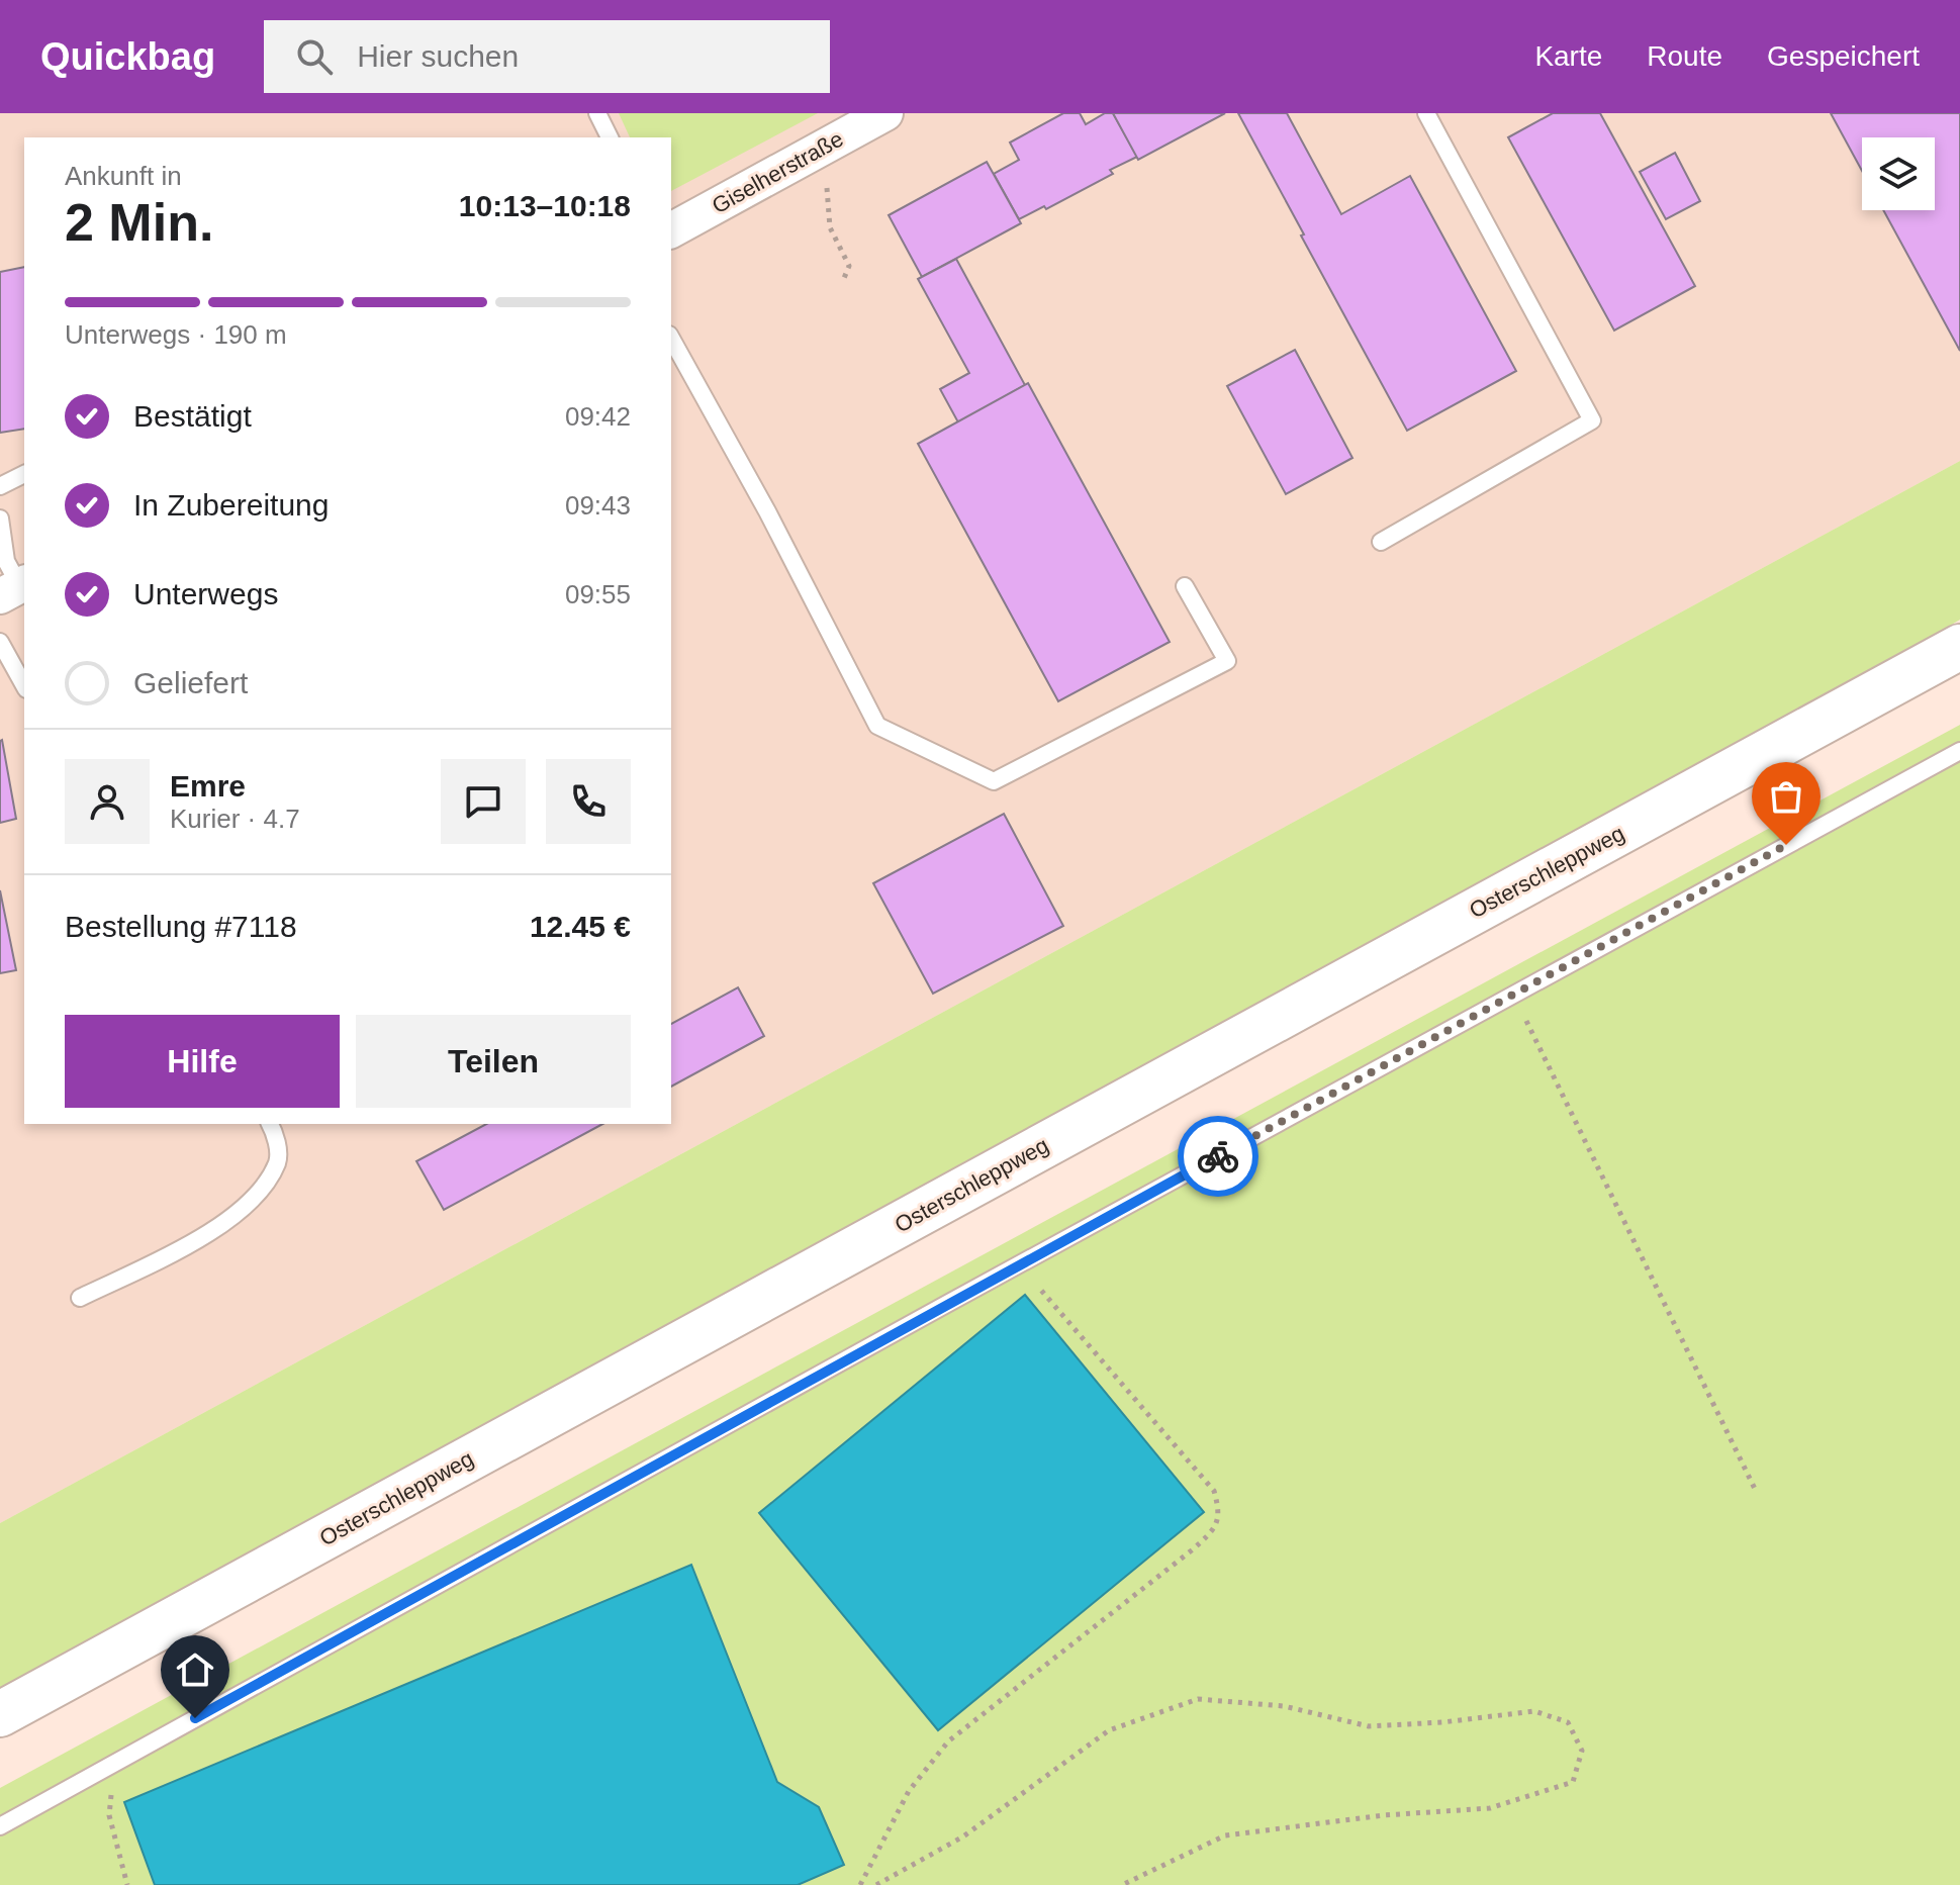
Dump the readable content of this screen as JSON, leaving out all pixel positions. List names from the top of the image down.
{
  "streets": {
    "street": ["Giselherstraße", "Osterschleppweg"]
  },
  "page": {
    "header": "Quickbag",
    "search": "Hier suchen",
    "nav": ["Karte", "Route", "Gespeichert"],
    "heading": ["2 Min.", "Ankunft in", "10:13–10:18"],
    "panel": [
      "Emre",
      "Kurier · 4.7",
      "Bestellung #7118",
      "12.45 €"
    ],
    "bar": "Unterwegs · 190 m",
    "list": [
      ["Bestätigt", "09:42"],
      ["In Zubereitung", "09:43"],
      ["Unterwegs", "09:55"],
      "Geliefert"
    ],
    "buttons": ["Hilfe", "Teilen"]
  }
}
